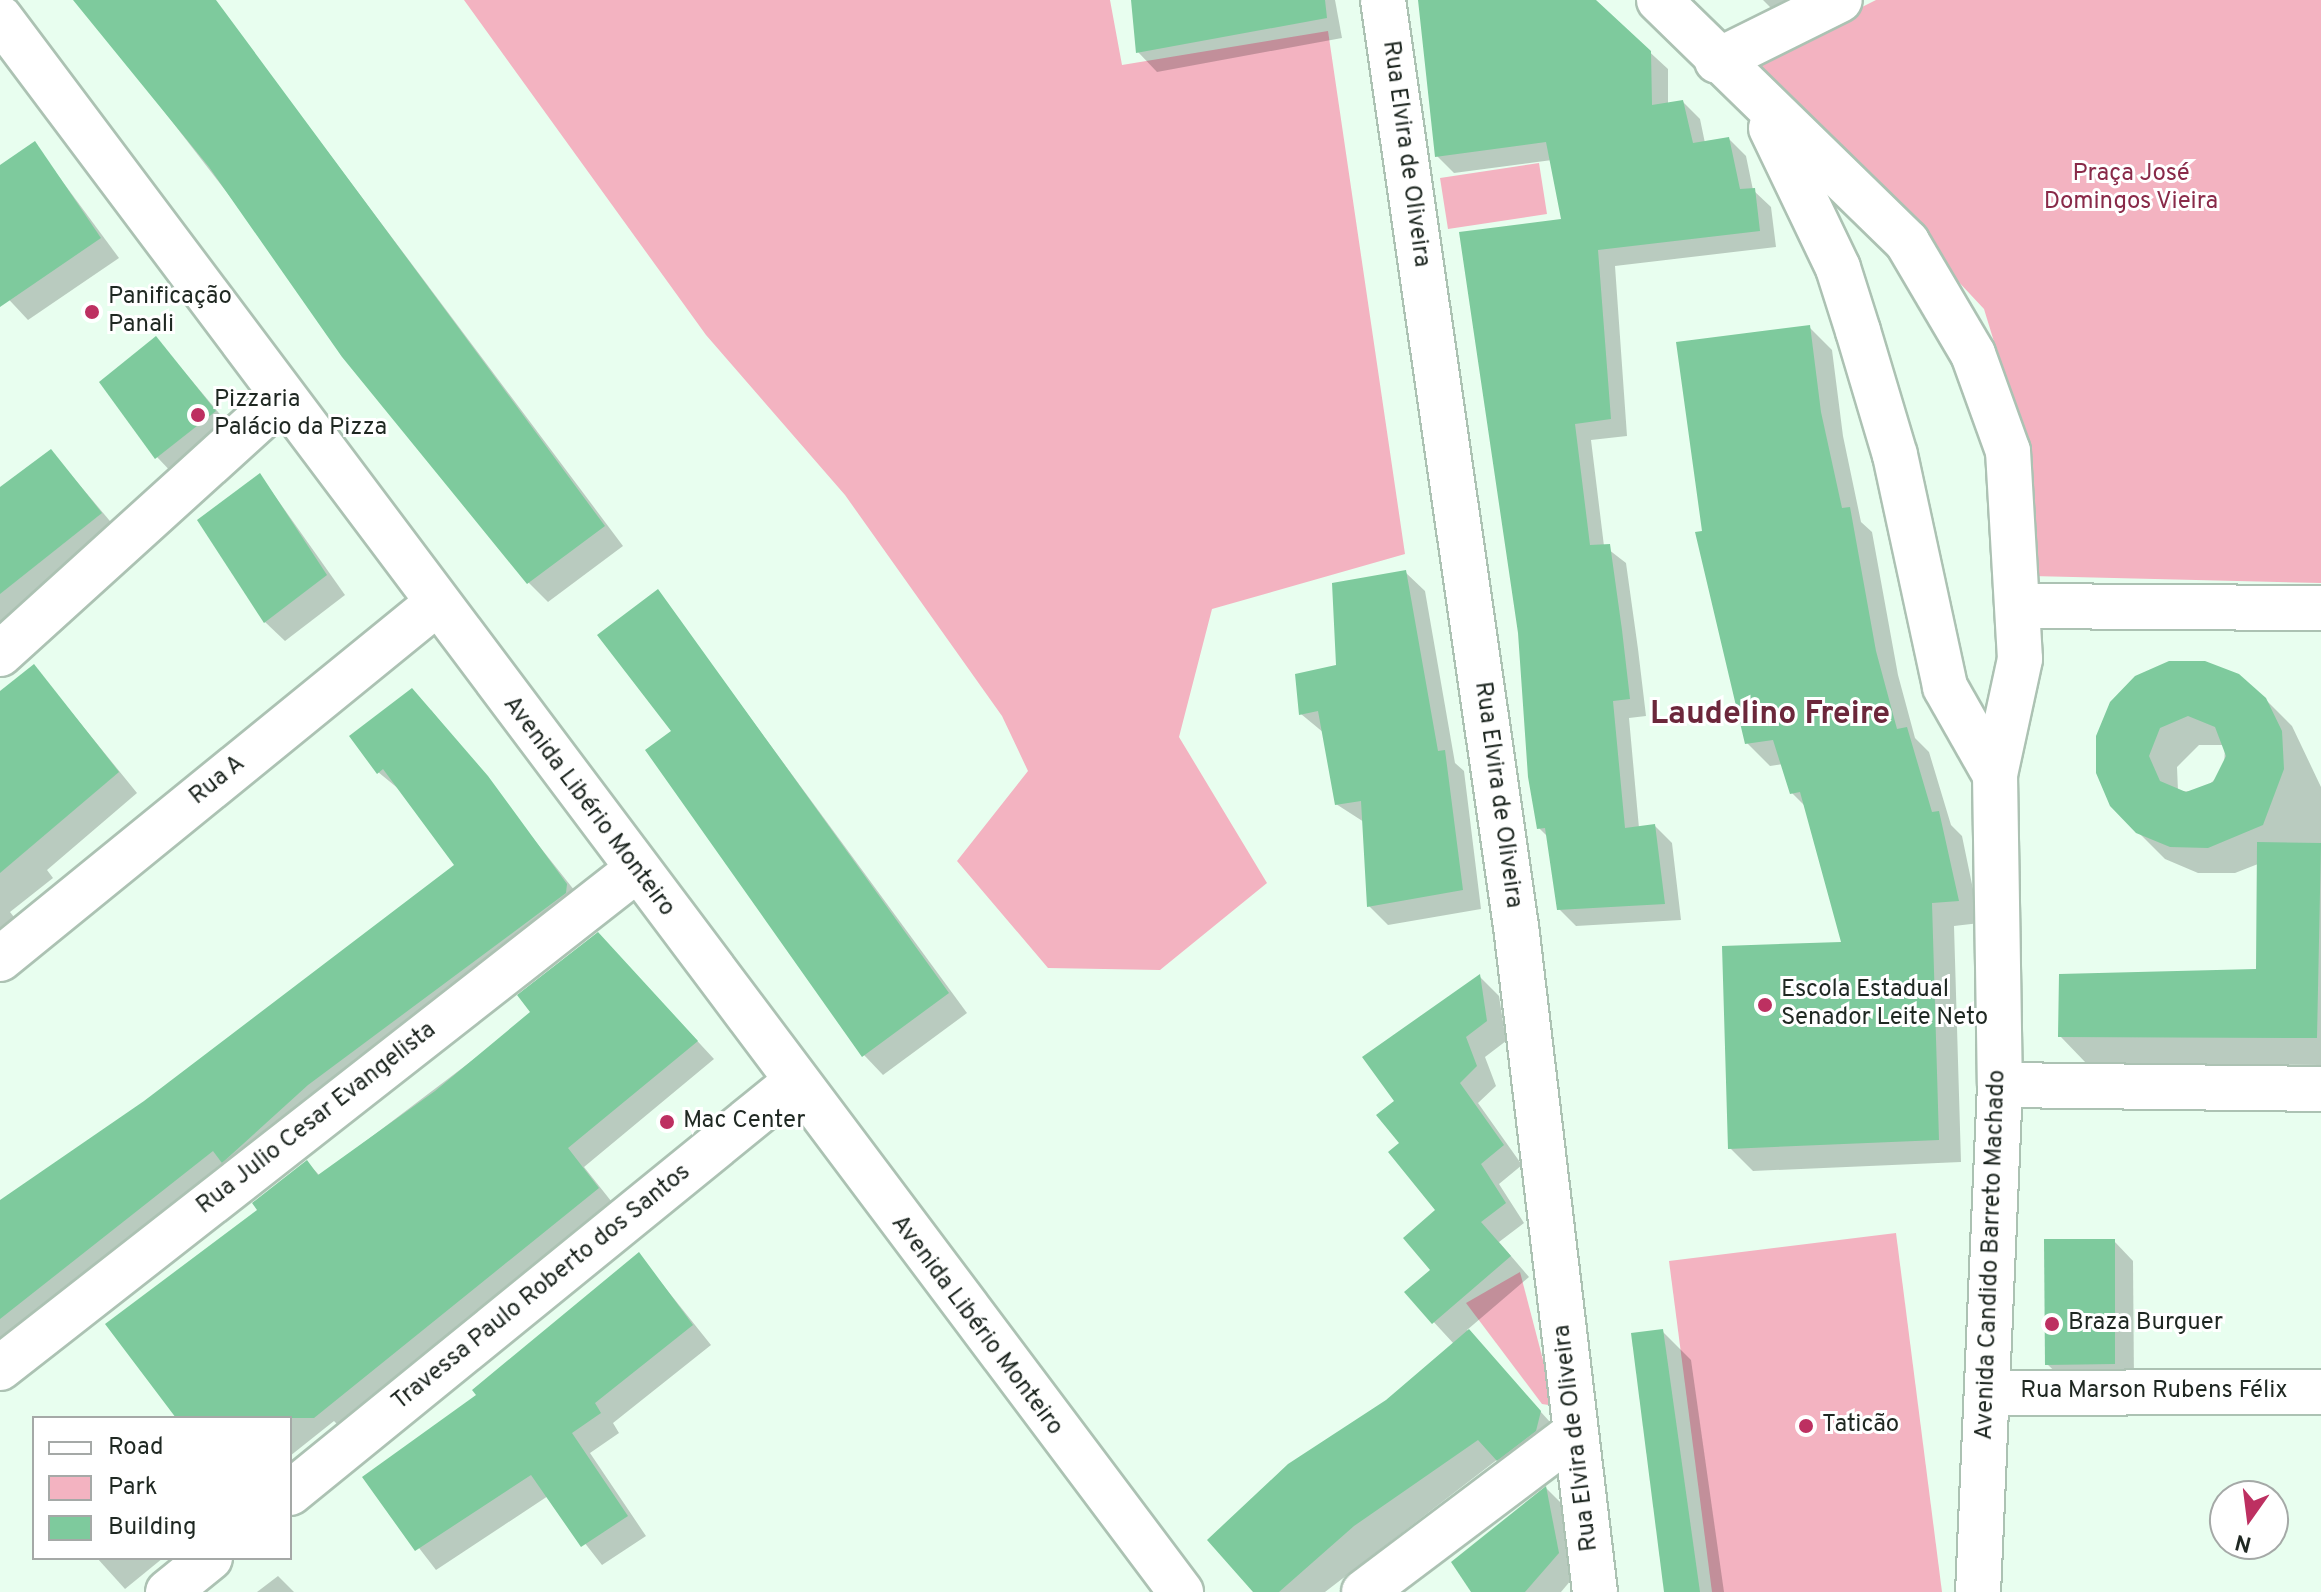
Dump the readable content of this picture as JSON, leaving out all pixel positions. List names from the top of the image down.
{
  "streets": {
    "street": [
      "Rua Elvira de Oliveira",
      "Rua A",
      "Avenida Libério Monteiro",
      "Rua Julio Cesar Evangelista",
      "Avenida Candido Barreto Machado",
      "Travessa Paulo Roberto dos Santos",
      "Rua Marson Rubens Félix"
    ]
  },
  "crossings": [
    ["Rua A", "Avenida Libério Monteiro"],
    ["Avenida Libério Monteiro", "Rua Julio Cesar Evangelista"],
    ["Avenida Libério Monteiro", "Travessa Paulo Roberto dos Santos"],
    ["Avenida Candido Barreto Machado", "Rua Marson Rubens Félix"]
  ],
  "districts": ["Laudelino Freire"],
  "parks": ["Praça José Domingos Vieira"],
  "places": [
    "Panificação Panali",
    "Pizzaria Palácio da Pizza",
    "Escola Estadual Senador Leite Neto",
    "Mac Center",
    "Braza Burguer",
    "Taticão"
  ],
  "legend": ["Road", "Park", "Building"],
  "north": "bottom"
}
